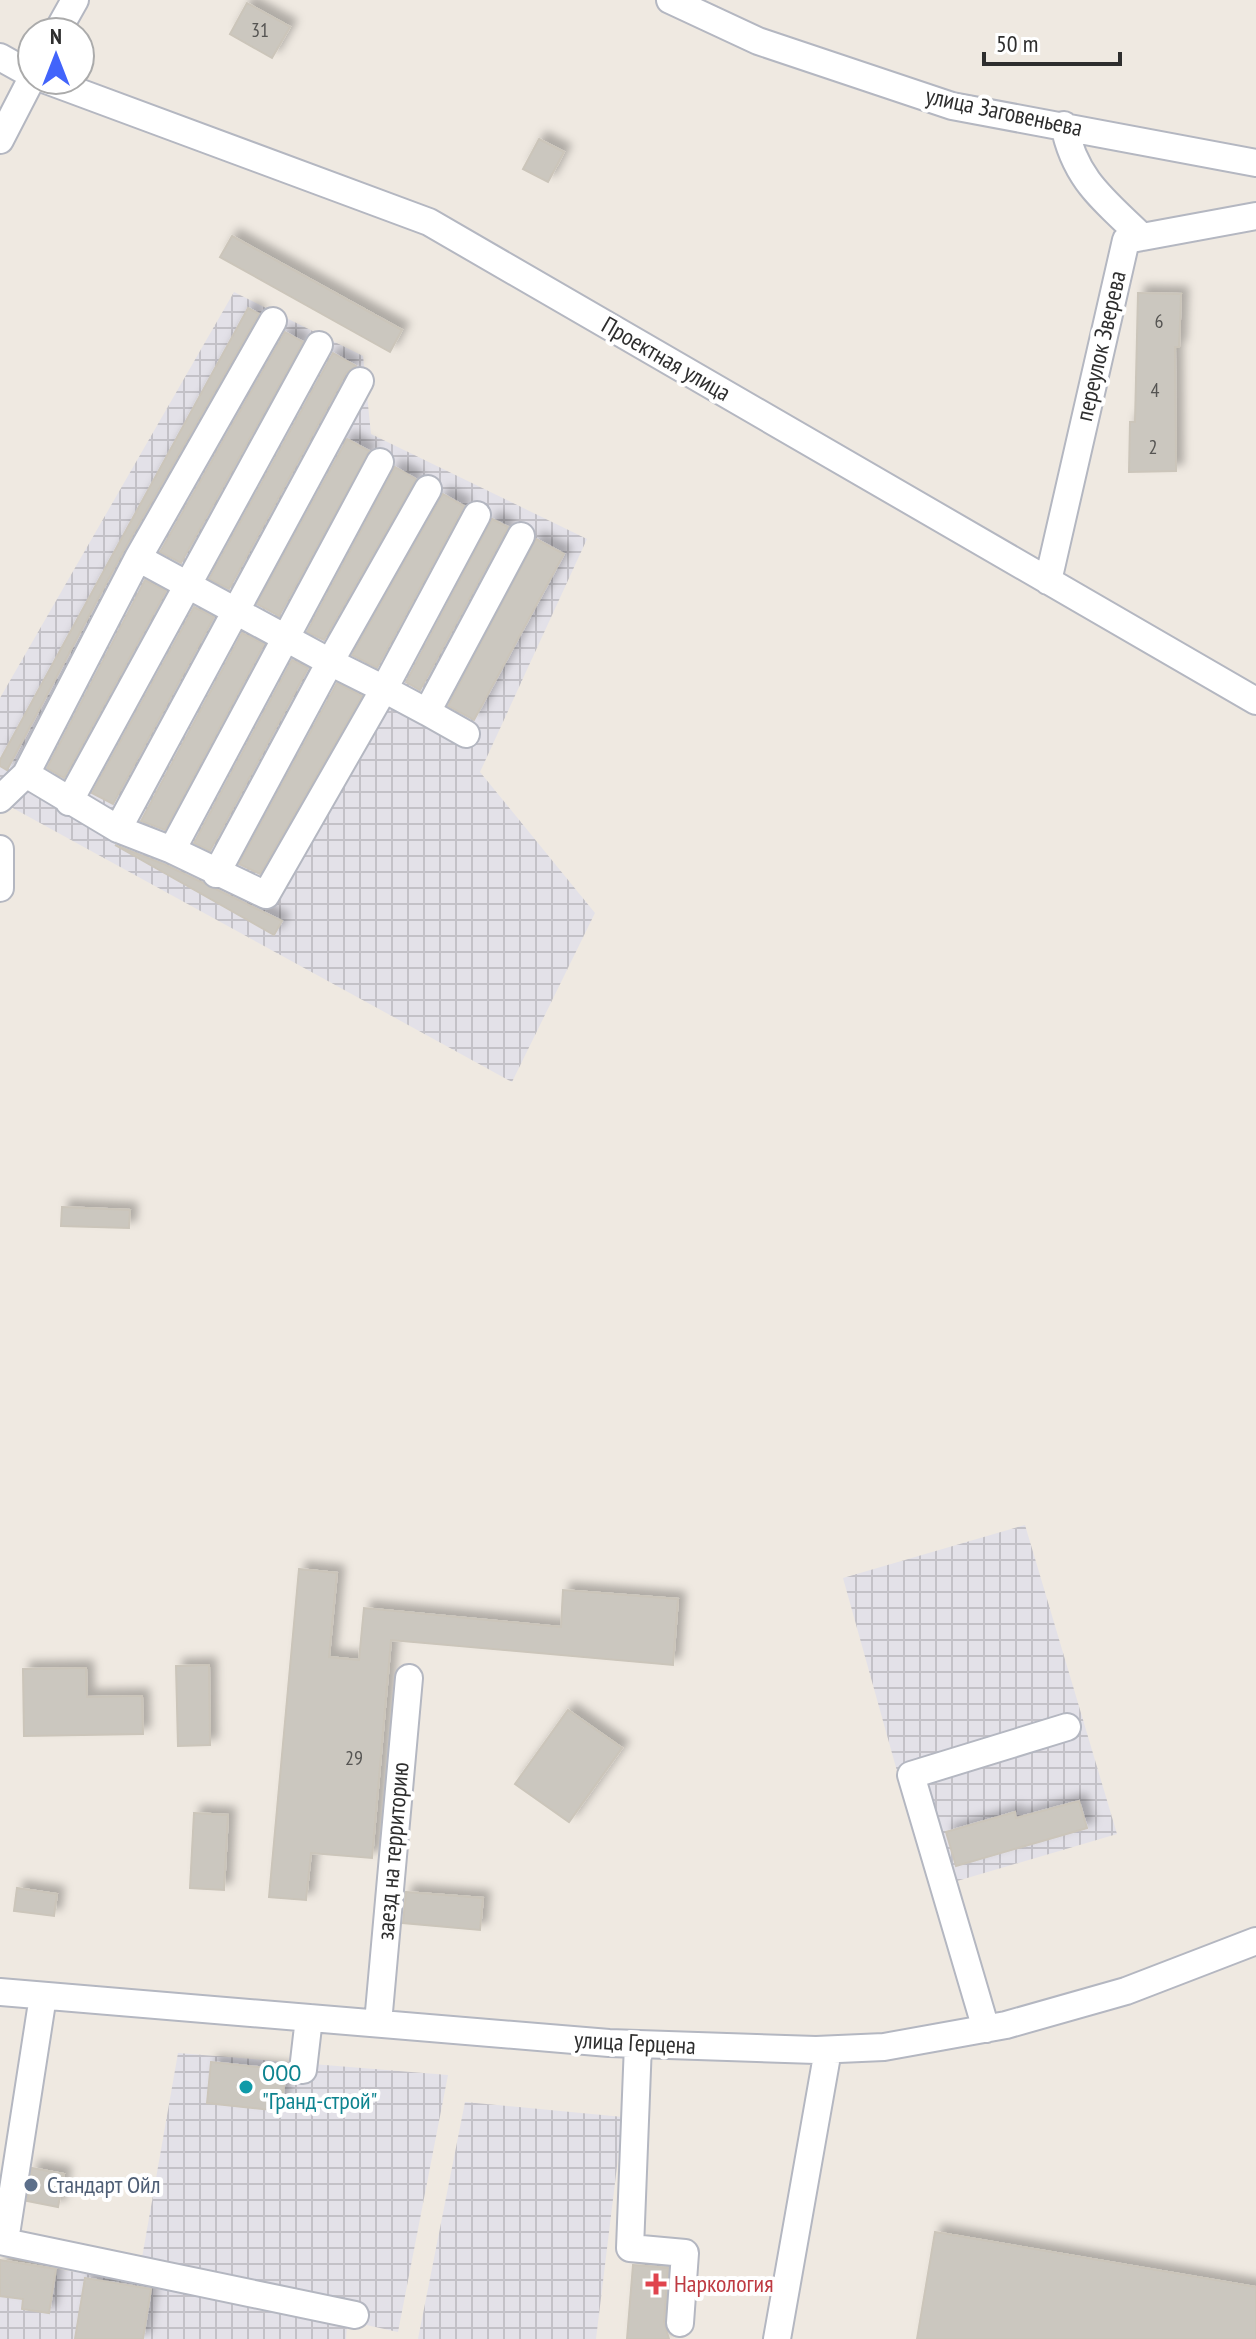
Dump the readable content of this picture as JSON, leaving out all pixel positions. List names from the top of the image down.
{
  "streets": {
    "street": [
      "улица Заговеньева",
      "переулок Зверева",
      "Проектная улица",
      "заезд на территорию",
      "улица Герцена"
    ]
  },
  "crossings": [
    ["переулок Зверева", "Проектная улица"],
    ["заезд на территорию", "улица Герцена"]
  ],
  "places": {
    "other": ["ООО \"Гранд-строй\"", "Стандарт Ойл"],
    "health": ["Наркология"]
  },
  "house_numbers": [
    "31",
    "6",
    "4",
    "2",
    "29"
  ],
  "scale_bar": "50 m",
  "north": "top"
}
